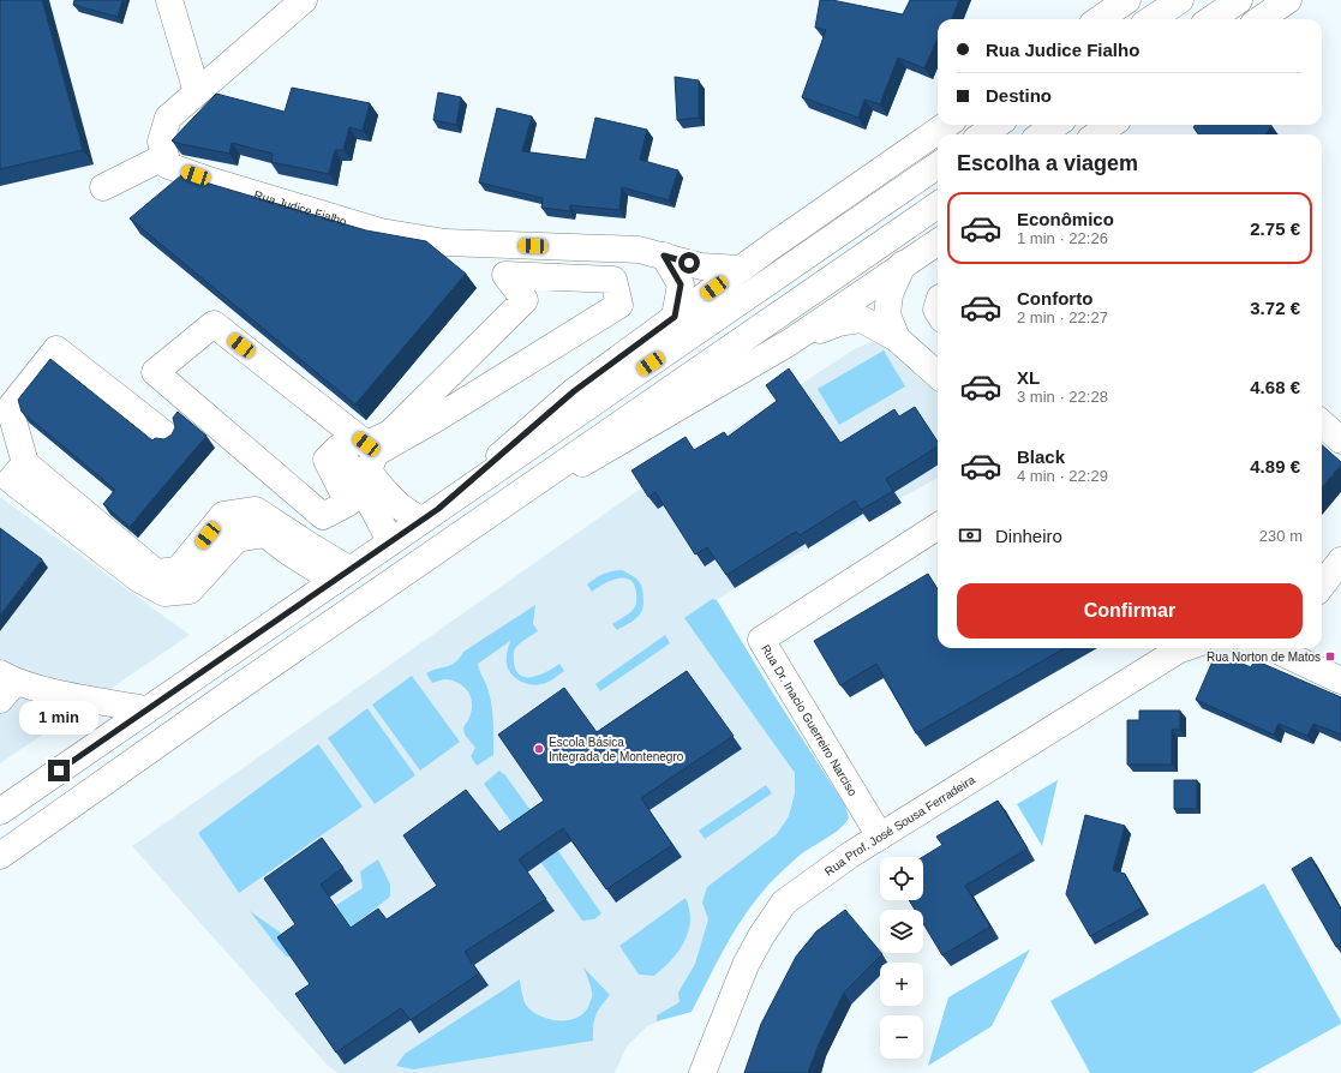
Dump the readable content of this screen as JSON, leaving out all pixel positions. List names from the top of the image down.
{
  "streets": {
    "street": ["Rua Judice Fialho", "Rua Dr. Inacio Guerreiro Narciso", "Rua Prof. José Sousa Ferradeira"]
  },
  "crossings": [
    ["Rua Dr. Inacio Guerreiro Narciso", "Rua Prof. José Sousa Ferradeira"]
  ],
  "places": {
    "transit": ["Rua Norton de Matos"],
    "other": ["Escola Básica Integrada de Montenegro"]
  },
  "page": {
    "banner": ["Rua Judice Fialho", "Destino"],
    "heading": "Escolha a viagem",
    "list": [
      {
        "name": "Econômico",
        "note": "1 min · 22:26",
        "value": "2.75 €"
      },
      {
        "name": "Conforto",
        "note": "2 min · 22:27",
        "value": "3.72 €"
      },
      {
        "name": "XL",
        "note": "3 min · 22:28",
        "value": "4.68 €"
      },
      {
        "name": "Black",
        "note": "4 min · 22:29",
        "value": "4.89 €"
      }
    ],
    "pay": ["Dinheiro", "230 m"],
    "buttons": "Confirmar",
    "bubble": "1 min",
    "map_buttons": ["+", "−"]
  }
}
